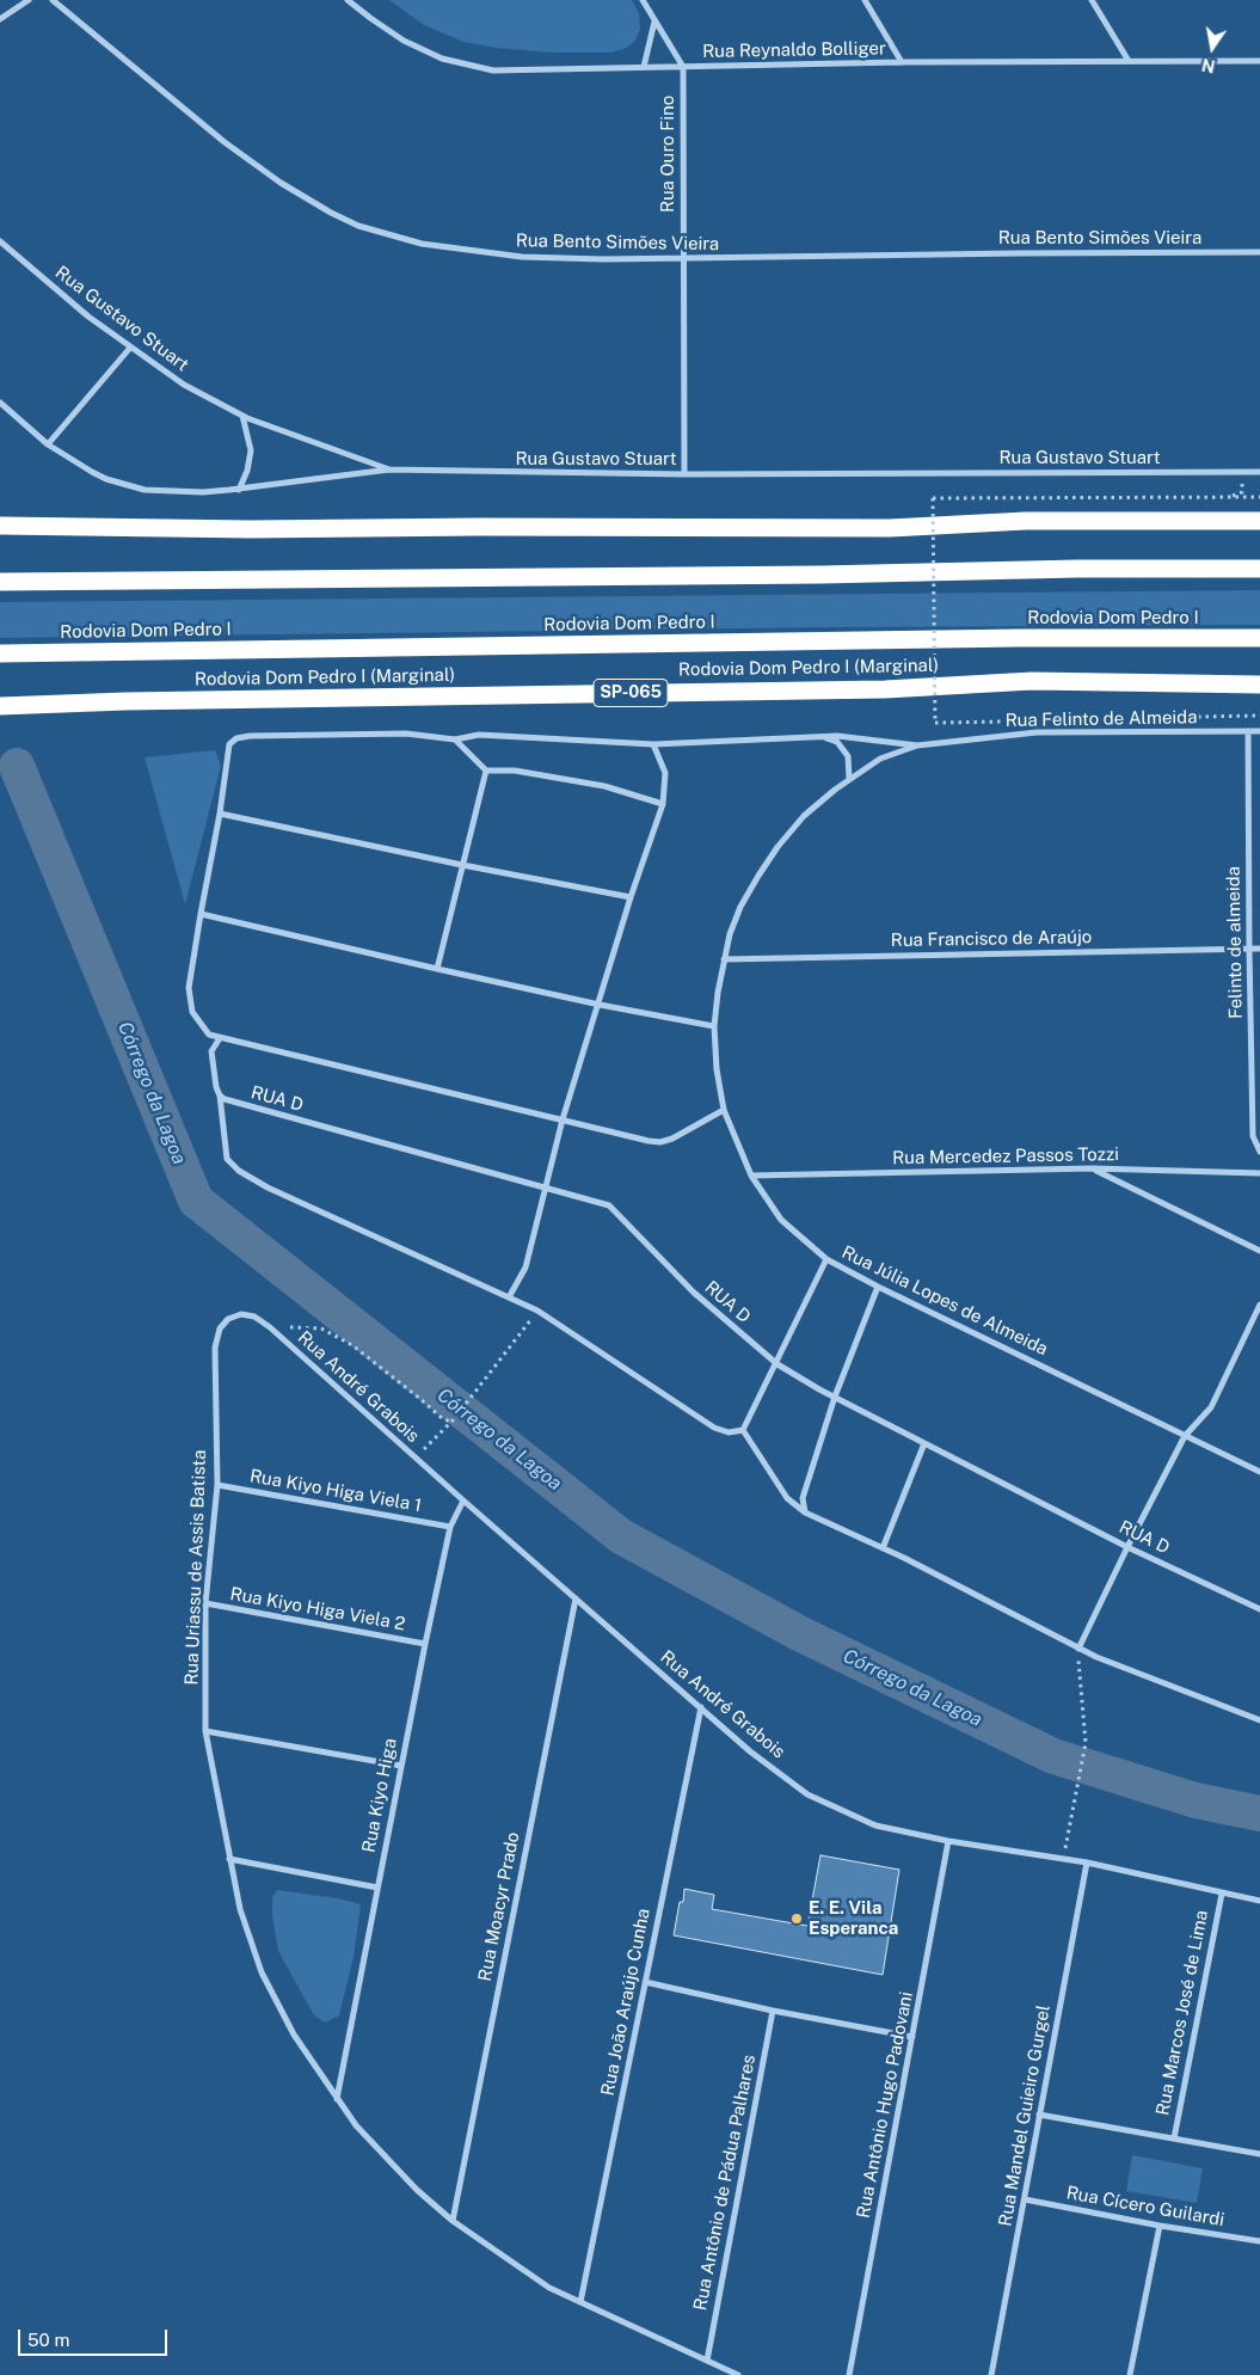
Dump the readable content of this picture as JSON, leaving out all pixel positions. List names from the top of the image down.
{
  "streets": {
    "highway": ["Rodovia Dom Pedro I", "Rodovia Dom Pedro I (Marginal)", "SP-065"],
    "street": [
      "Rua Reynaldo Bolliger",
      "Rua Ouro Fino",
      "Rua Bento Simões Vieira",
      "Rua Gustavo Stuart",
      "Rua Felinto de Almeida",
      "Rua Francisco de Araújo",
      "Felinto de almeida",
      "RUA D",
      "Rua Mercedez Passos Tozzi",
      "Rua Júlia Lopes de Almeida",
      "Rua André Grabois",
      "Rua Kiyo Higa Viela 1",
      "Rua Uriassu de Assis Batista",
      "Rua Kiyo Higa Viela 2",
      "Rua Kiyo Higa",
      "Rua Moacyr Prado",
      "Rua João Araújo Cunha",
      "Rua Marcos José de Lima",
      "Rua Antônio Hugo Padovani",
      "Rua Mandel Guieiro Gurgel",
      "Rua Antônio de Pádua Palhares",
      "Rua Cícero Guilardi"
    ]
  },
  "crossings": [
    ["Rua Reynaldo Bolliger", "Rua Ouro Fino"],
    ["Rua Ouro Fino", "Rua Bento Simões Vieira"],
    ["Rua Ouro Fino", "Rua Gustavo Stuart"],
    ["Rua Felinto de Almeida", "Rua Francisco de Araújo"],
    ["Rua Felinto de Almeida", "Felinto de almeida"],
    ["Rua Felinto de Almeida", "Rua Júlia Lopes de Almeida"],
    ["Rua Francisco de Araújo", "Felinto de almeida"],
    ["Rua Mercedez Passos Tozzi", "Rua Júlia Lopes de Almeida"],
    ["Rua André Grabois", "Rua Uriassu de Assis Batista"],
    ["Rua André Grabois", "Rua Kiyo Higa"],
    ["Rua André Grabois", "Rua Moacyr Prado"],
    ["Rua André Grabois", "Rua João Araújo Cunha"],
    ["Rua André Grabois", "Rua Marcos José de Lima"],
    ["Rua André Grabois", "Rua Antônio Hugo Padovani"],
    ["Rua André Grabois", "Rua Mandel Guieiro Gurgel"],
    ["Rua Kiyo Higa Viela 1", "Rua Uriassu de Assis Batista"],
    ["Rua Kiyo Higa Viela 1", "Rua Kiyo Higa"],
    ["Rua Uriassu de Assis Batista", "Rua Kiyo Higa Viela 2"],
    ["Rua Uriassu de Assis Batista", "Rua Kiyo Higa"],
    ["Rua Uriassu de Assis Batista", "Rua Moacyr Prado"],
    ["Rua Uriassu de Assis Batista", "Rua João Araújo Cunha"],
    ["Rua Uriassu de Assis Batista", "Rua Antônio de Pádua Palhares"],
    ["Rua Kiyo Higa Viela 2", "Rua Kiyo Higa"],
    ["Rua Mandel Guieiro Gurgel", "Rua Cícero Guilardi"]
  ],
  "water": ["Córrego da Lagoa"],
  "places": ["E. E. Vila Esperanca"],
  "scale_bar": "50 m",
  "north": "bottom"
}
